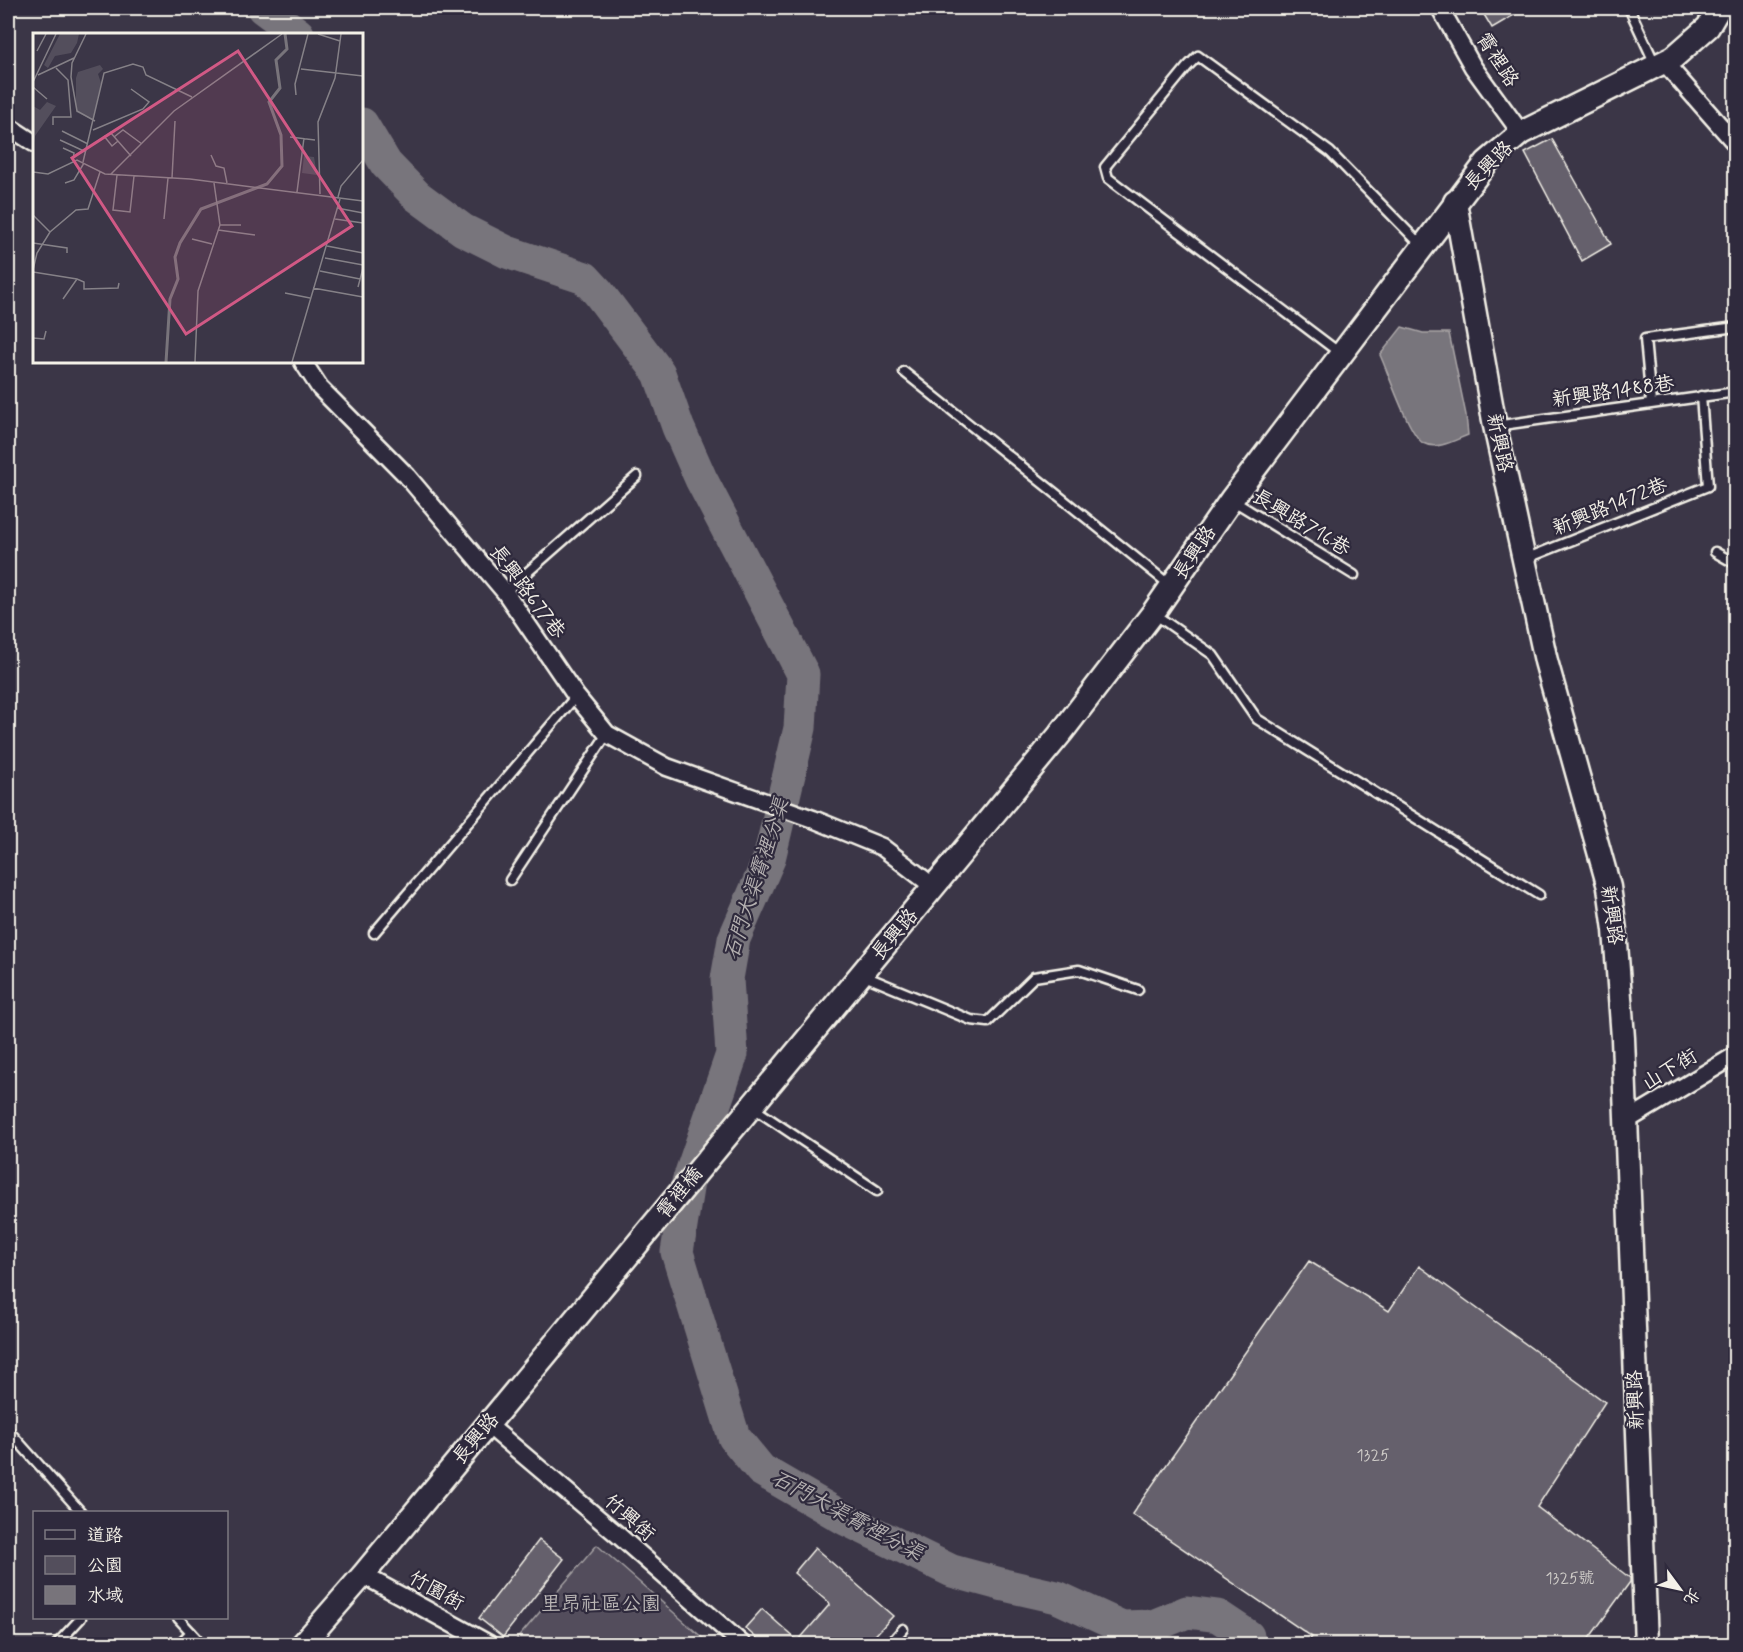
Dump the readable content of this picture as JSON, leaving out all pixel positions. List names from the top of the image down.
{
  "streets": {
    "main road": ["長興路", "新興路", "霄裡橋"],
    "street": [
      "霄裡路",
      "長興路677巷",
      "山下街",
      "竹興街",
      "竹園街"
    ],
    "lane": ["新興路1488巷", "新興路1472巷", "長興路716巷"]
  },
  "crossings": [
    ["霄裡路", "長興路"],
    ["長興路", "新興路"],
    ["長興路", "長興路716巷"],
    ["長興路", "長興路677巷"],
    ["長興路", "霄裡橋"],
    ["長興路", "竹興街"],
    ["長興路", "竹園街"],
    ["新興路1488巷", "新興路"],
    ["新興路1488巷", "新興路1472巷"],
    ["新興路", "新興路1472巷"],
    ["新興路", "山下街"]
  ],
  "water": ["石門大渠霄裡分渠"],
  "parks": ["里昂社區公園"],
  "house_numbers": ["1325", "1325號"],
  "legend": ["道路", "公園", "水域"],
  "north": "bottom right"
}
